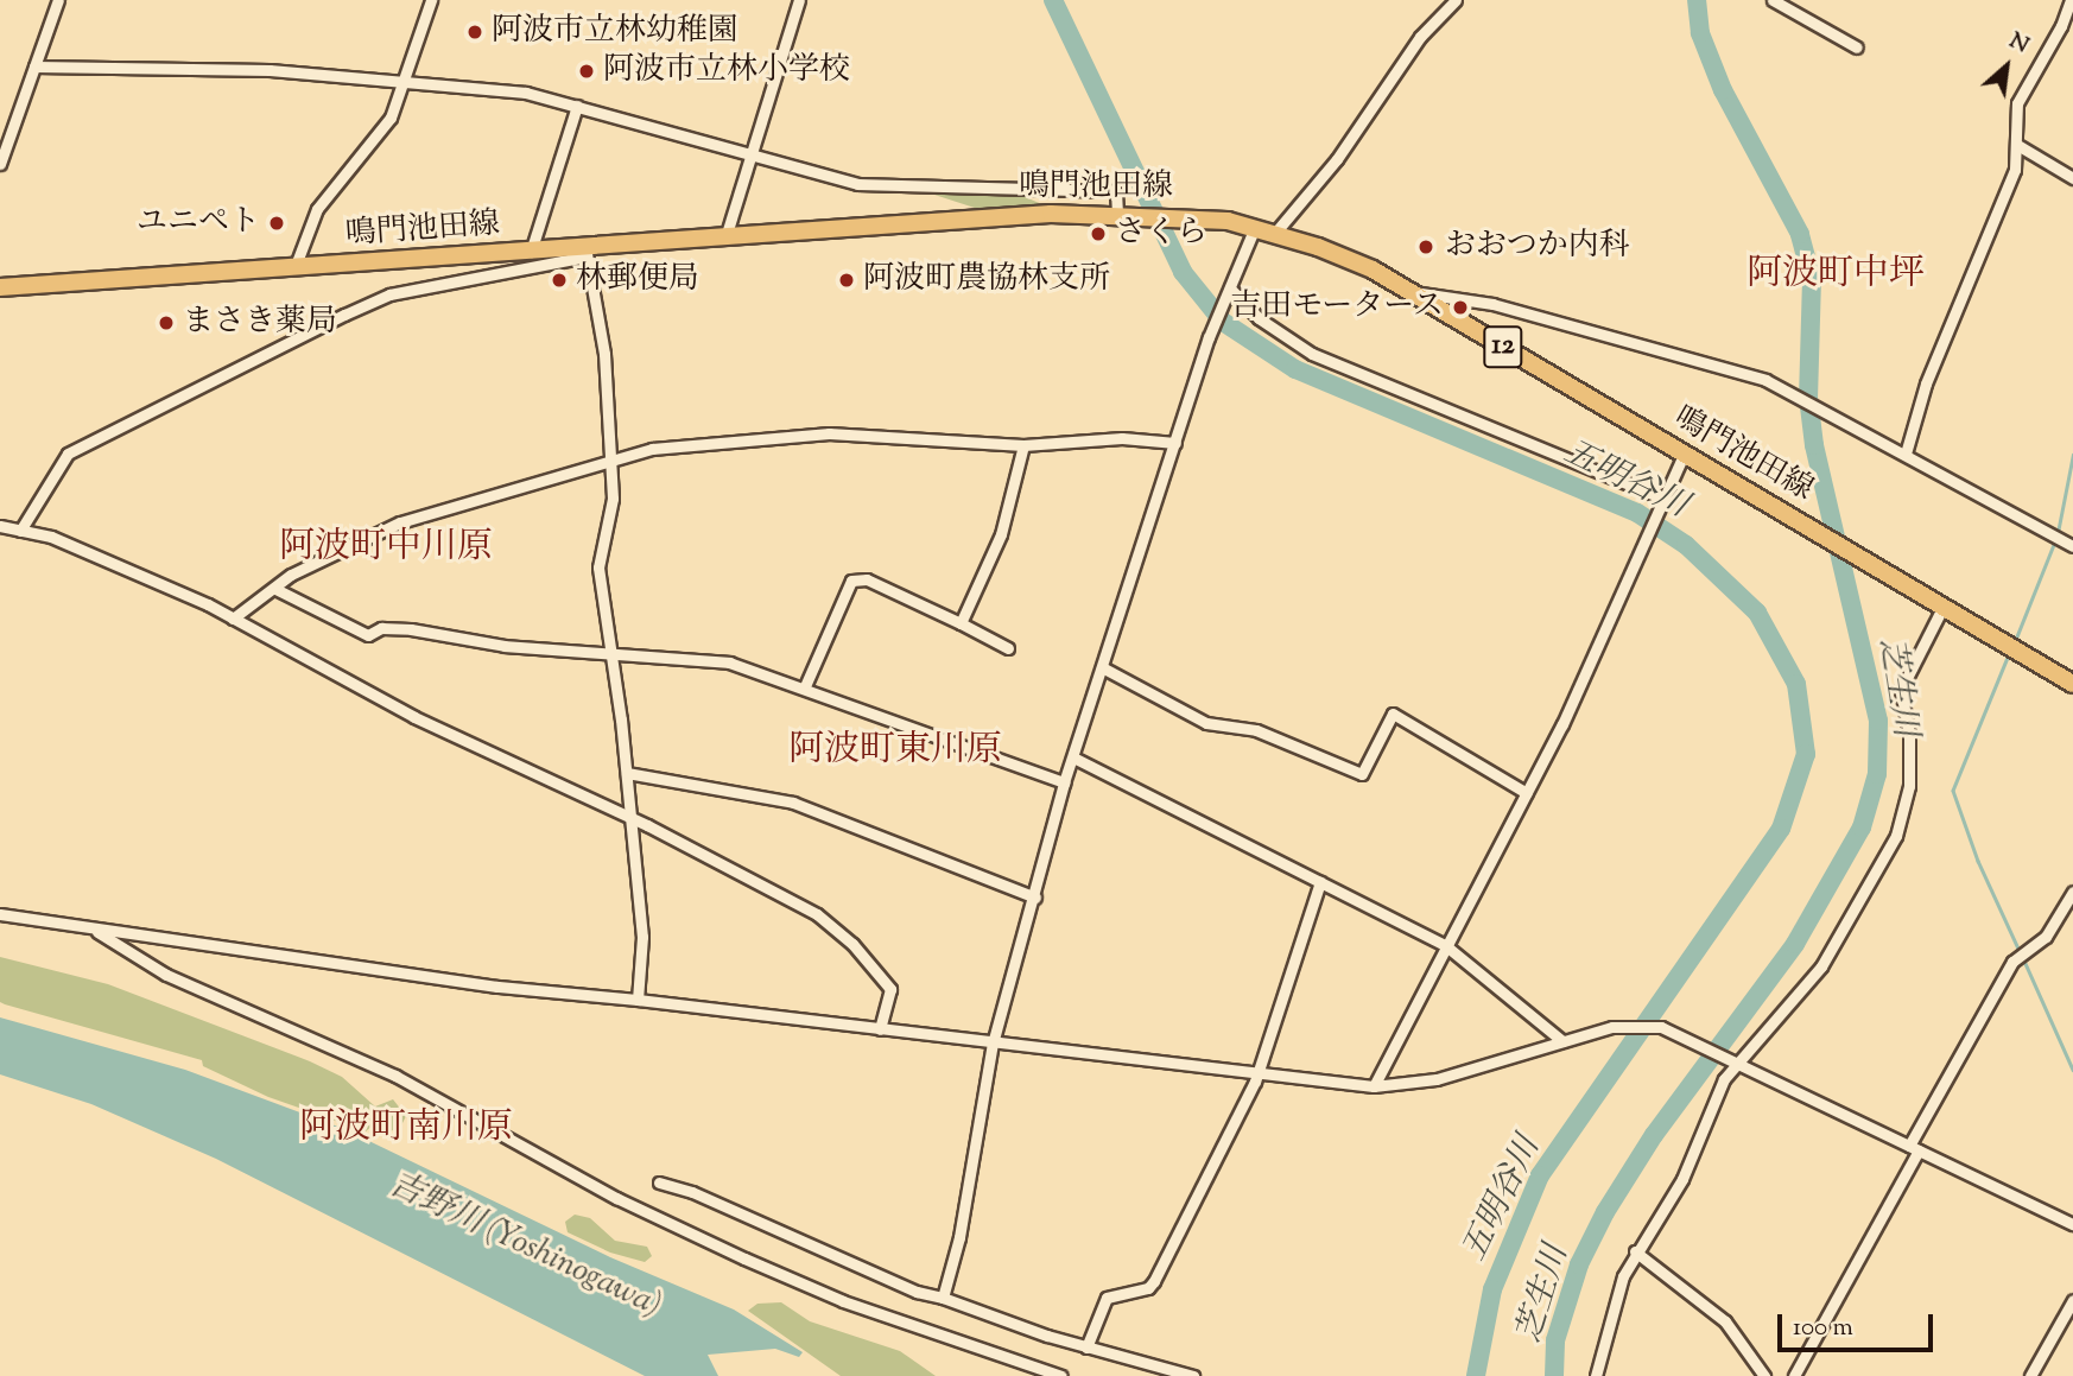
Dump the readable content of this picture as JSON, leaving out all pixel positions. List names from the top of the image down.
{
  "streets": {
    "main road": ["鳴門池田線", "12"]
  },
  "districts": [
    "阿波町中坪",
    "阿波町中川原",
    "阿波町東川原",
    "阿波町南川原"
  ],
  "water": ["五明谷川", "芝生川", "吉野川 (Yoshinogawa)"],
  "places": [
    "阿波市立林幼稚園",
    "阿波市立林小学校",
    "ユニペト",
    "さくら",
    "おおつか内科",
    "林郵便局",
    "阿波町農協林支所",
    "吉田モータース",
    "まさき薬局"
  ],
  "scale_bar": "100 m",
  "north": "top right"
}
